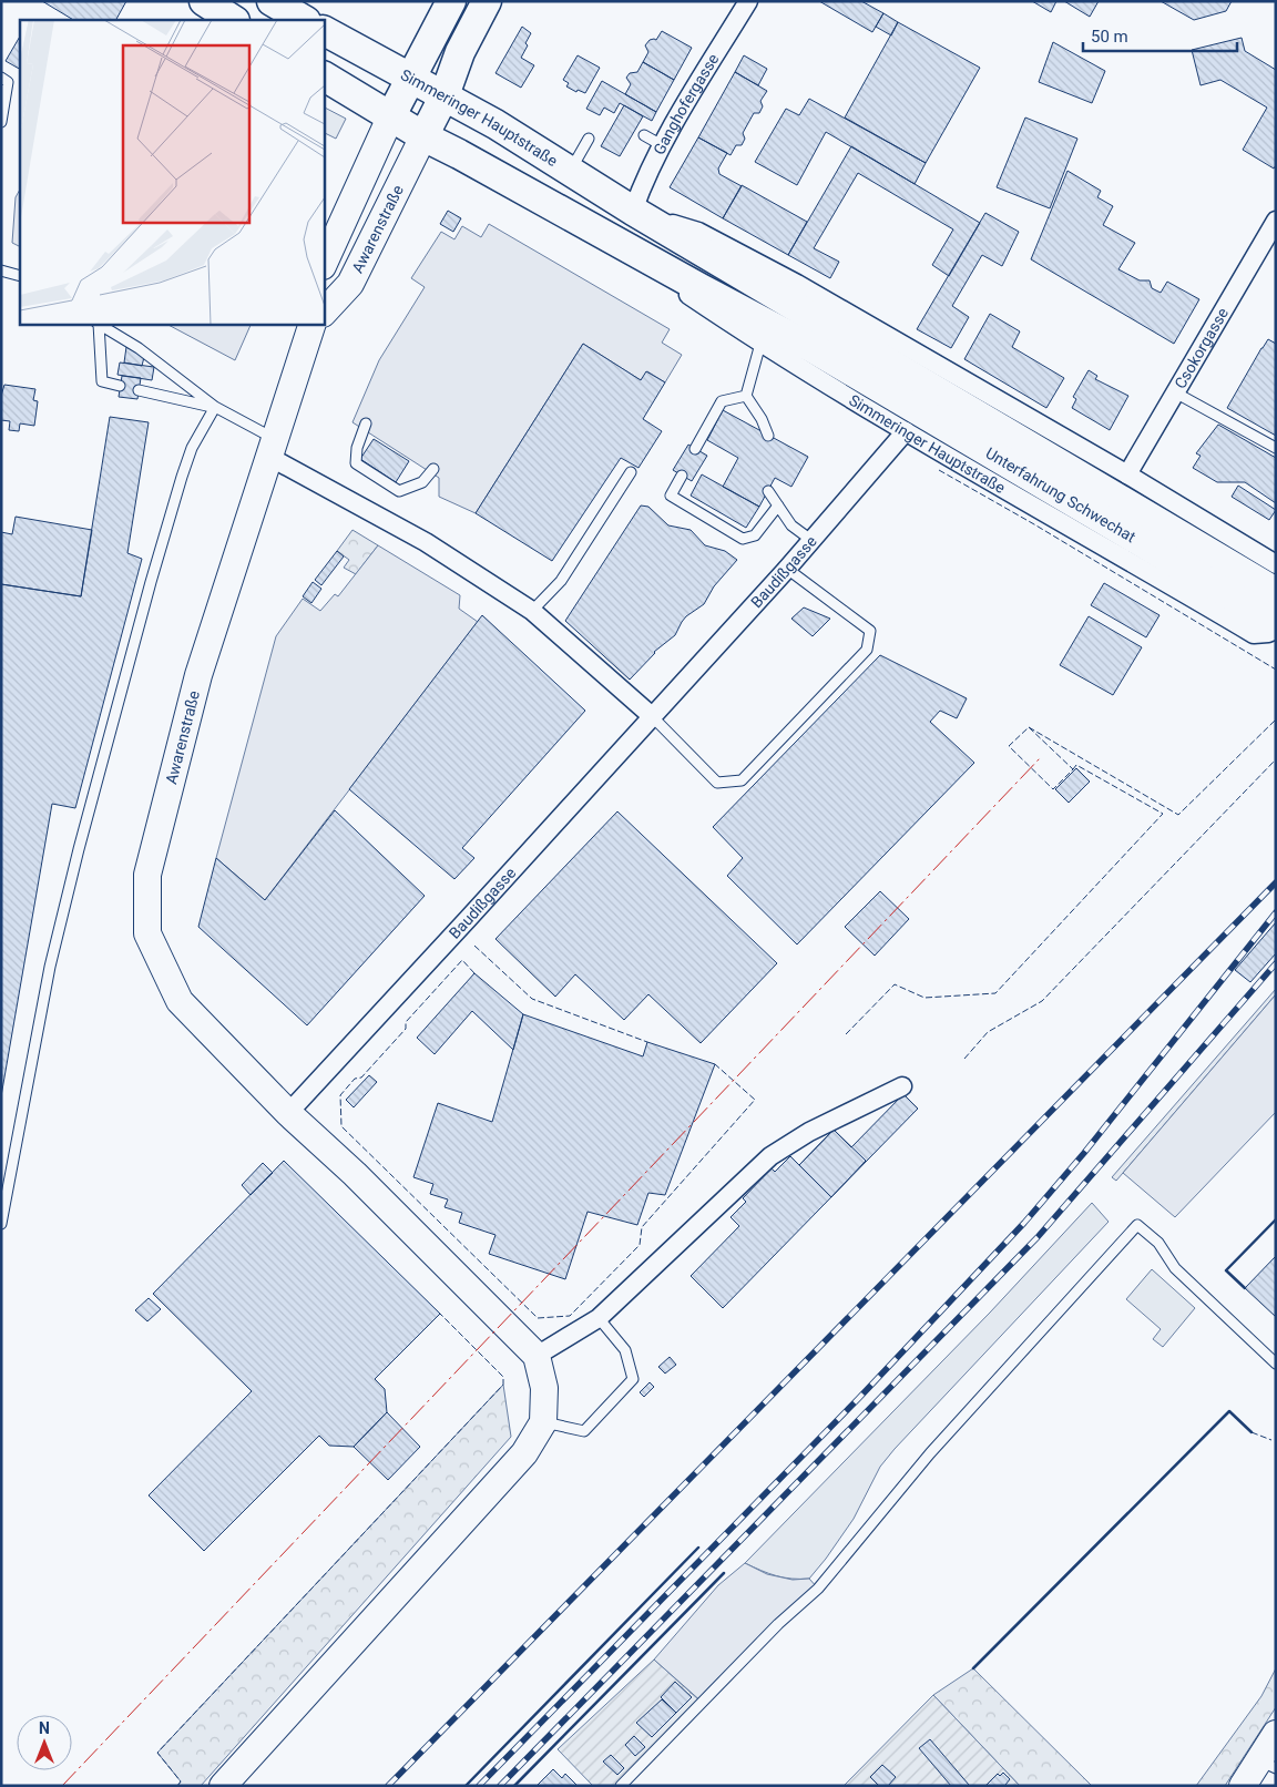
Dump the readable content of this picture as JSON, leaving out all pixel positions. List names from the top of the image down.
{
  "streets": {
    "main road": ["Simmeringer Hauptstraße", "Unterfahrung Schwechat"],
    "street": [
      "Ganghofergasse",
      "Awarenstraße",
      "Csokorgasse",
      "Baudißgasse"
    ]
  },
  "crossings": [
    ["Ganghofergasse", "Simmeringer Hauptstraße"],
    ["Simmeringer Hauptstraße", "Awarenstraße"],
    ["Simmeringer Hauptstraße", "Csokorgasse"],
    ["Simmeringer Hauptstraße", "Unterfahrung Schwechat"],
    ["Simmeringer Hauptstraße", "Baudißgasse"],
    ["Awarenstraße", "Baudißgasse"]
  ],
  "scale_bar": "50 m",
  "north": "top"
}
